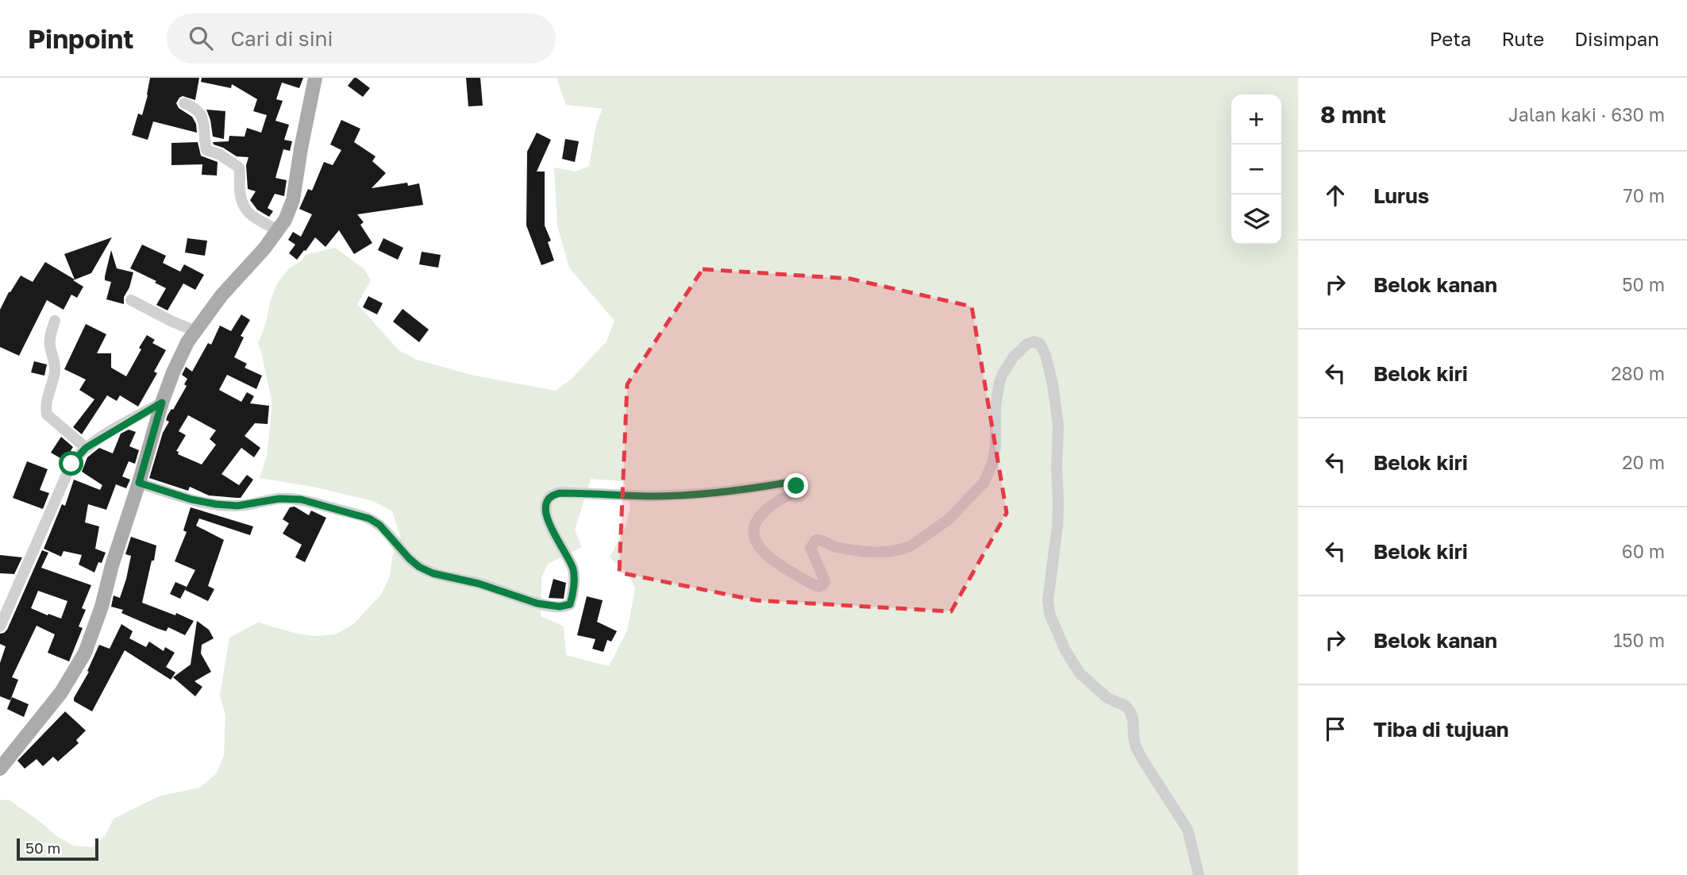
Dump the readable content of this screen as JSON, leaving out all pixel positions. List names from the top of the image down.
{
  "scale_bar": "50 m",
  "page": {
    "header": "Pinpoint",
    "search": "Cari di sini",
    "nav": ["Peta", "Rute", "Disimpan"],
    "heading": ["8 mnt", "Jalan kaki · 630 m"],
    "map_buttons": ["+", "−"],
    "list": [
      ["Lurus", "70 m"],
      ["Belok kanan", "50 m"],
      ["Belok kiri", "280 m"],
      ["Belok kiri", "20 m"],
      ["Belok kiri", "60 m"],
      ["Belok kanan", "150 m"],
      "Tiba di tujuan"
    ],
    "scale": "50 m"
  }
}
